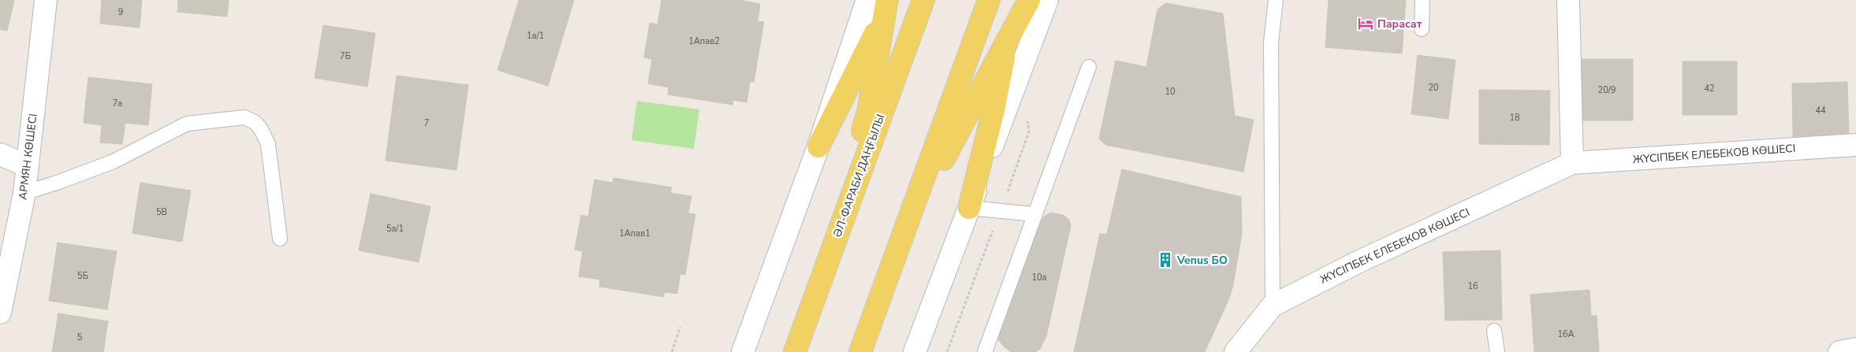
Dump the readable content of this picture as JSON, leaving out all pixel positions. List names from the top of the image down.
{
  "streets": {
    "main road": ["ӘЛ-ФАРАБИ ДАҢҒЫЛЫ"],
    "street": ["ЖҮСІПБЕК ЕЛЕБЕКОВ КӨШЕСІ", "АРМЯН КӨШЕСІ"]
  },
  "places": {
    "hotel": ["Парасат"],
    "building": ["Venus БО"]
  },
  "house_numbers": [
    "9",
    "1а/1",
    "1Апав2",
    "7Б",
    "20",
    "42",
    "20/9",
    "10",
    "7а",
    "44",
    "18",
    "7",
    "5В",
    "5а/1",
    "1Апав1",
    "5Б",
    "10а",
    "16",
    "16А",
    "5"
  ]
}
